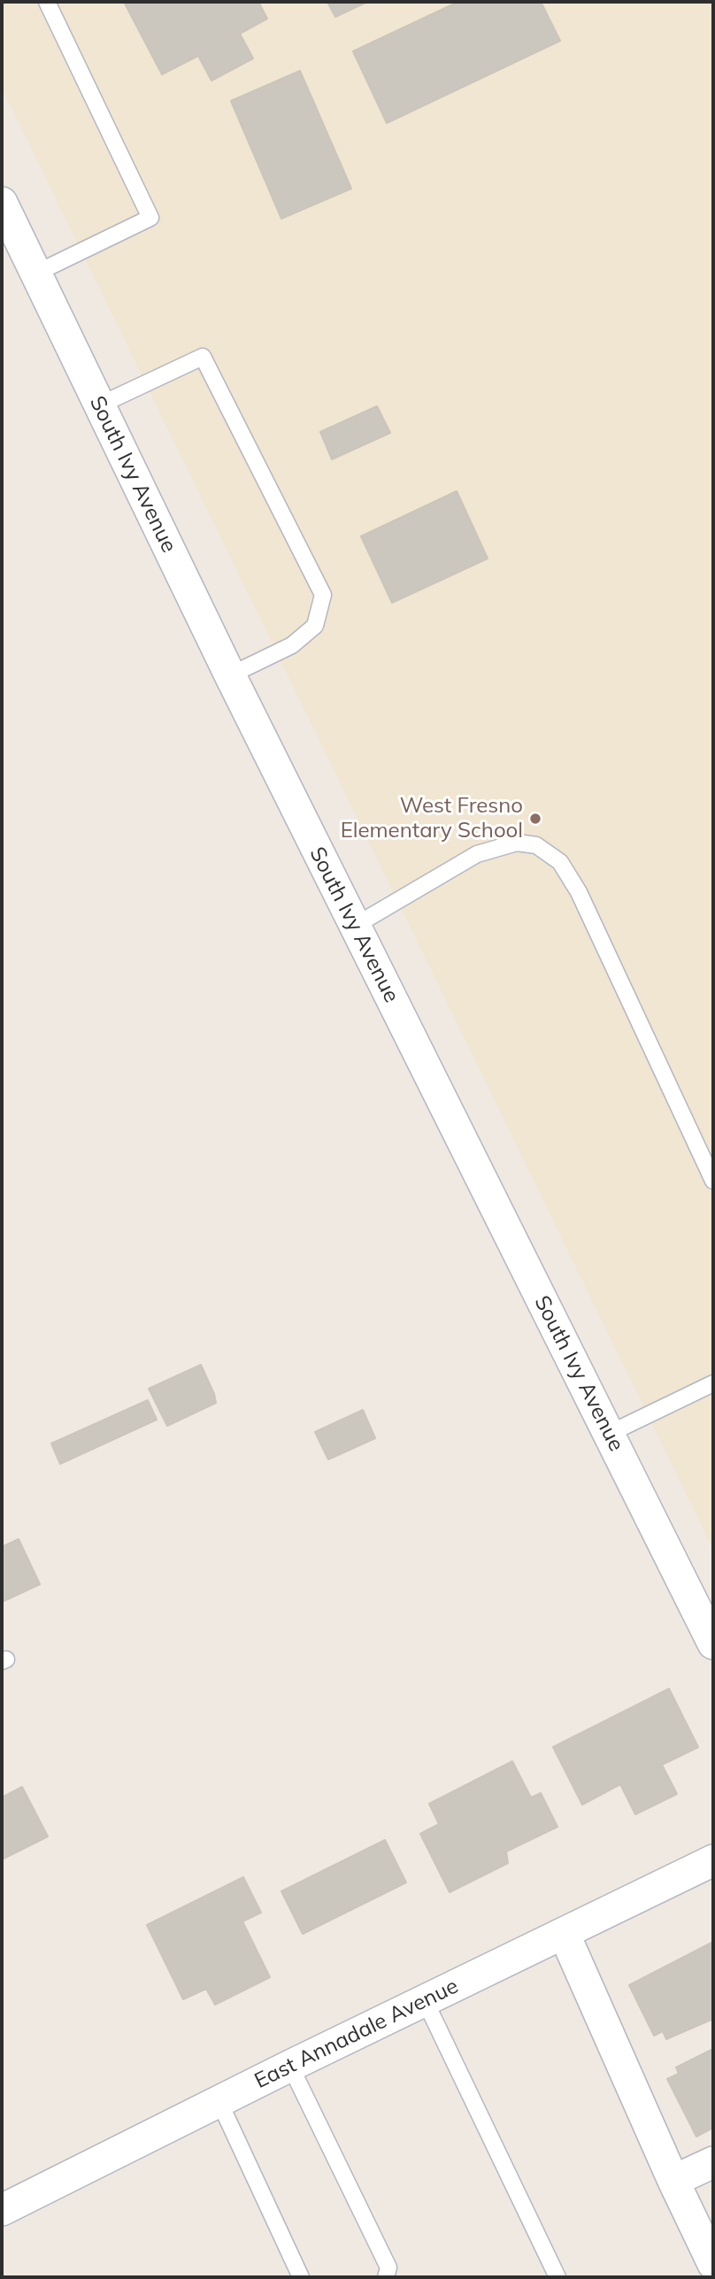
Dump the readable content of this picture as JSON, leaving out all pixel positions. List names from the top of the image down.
{
  "streets": {
    "street": ["South Ivy Avenue", "East Annadale Avenue"]
  },
  "places": ["West Fresno Elementary School"]
}
